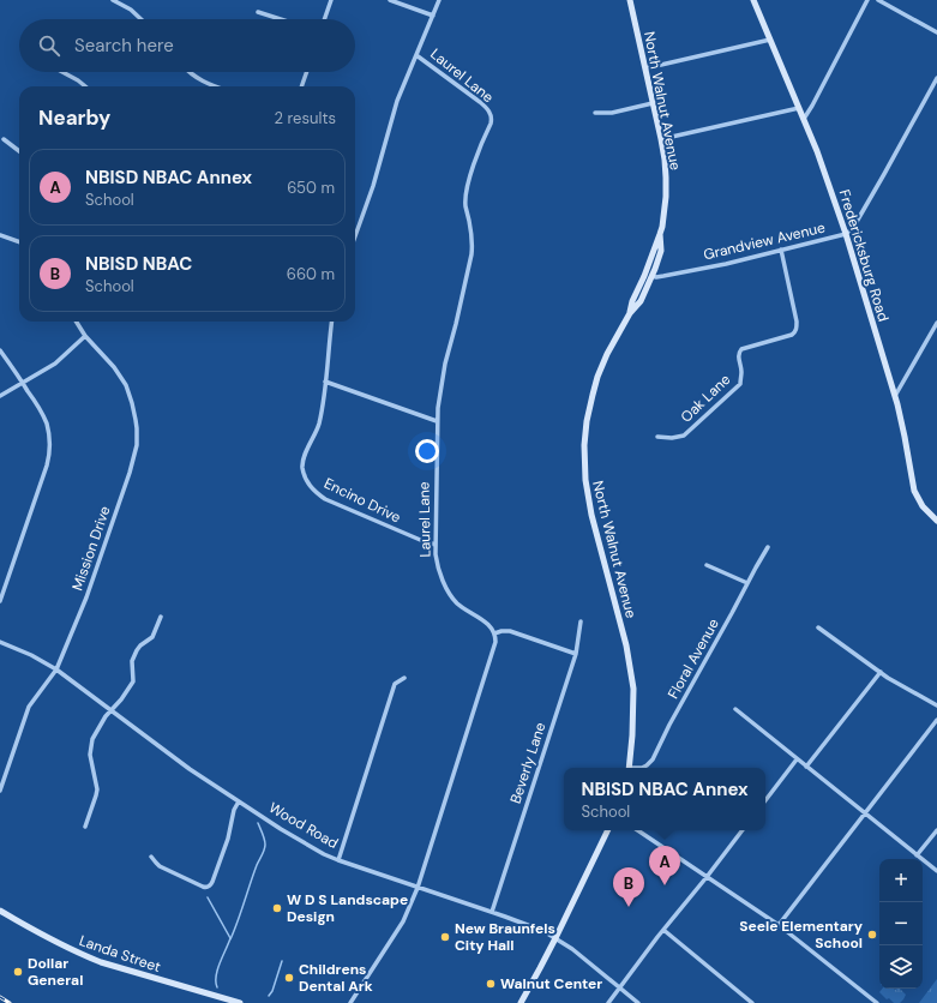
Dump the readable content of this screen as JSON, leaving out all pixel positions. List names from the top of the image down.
{
  "streets": {
    "main road": ["North Walnut Avenue", "Fredericksburg Road", "Landa Street"],
    "street": [
      "Laurel Lane",
      "Grandview Avenue",
      "Oak Lane",
      "Encino Drive",
      "Mission Drive",
      "Floral Avenue",
      "Beverly Lane",
      "Wood Road"
    ]
  },
  "crossings": [
    ["Laurel Lane", "Encino Drive"],
    ["North Walnut Avenue", "Grandview Avenue"],
    ["Grandview Avenue", "Fredericksburg Road"],
    ["Grandview Avenue", "Oak Lane"],
    ["Mission Drive", "Wood Road"],
    ["Beverly Lane", "Wood Road"]
  ],
  "places": [
    "W D S Landscape Design",
    "Seele Elementary School",
    "New Braunfels City Hall",
    "Dollar General",
    "Childrens Dental Ark",
    "Walnut Center"
  ],
  "page": {
    "search": "Search here",
    "heading": ["Nearby", "2 results"],
    "list": [
      {
        "mark": "A",
        "name": "NBISD NBAC Annex",
        "note": "School",
        "value": "650 m"
      },
      {
        "mark": "B",
        "name": "NBISD NBAC",
        "note": "School",
        "value": "660 m"
      }
    ],
    "popup": ["NBISD NBAC Annex", "School"],
    "pins": ["A", "B"],
    "map_buttons": ["+", "−"]
  }
}
